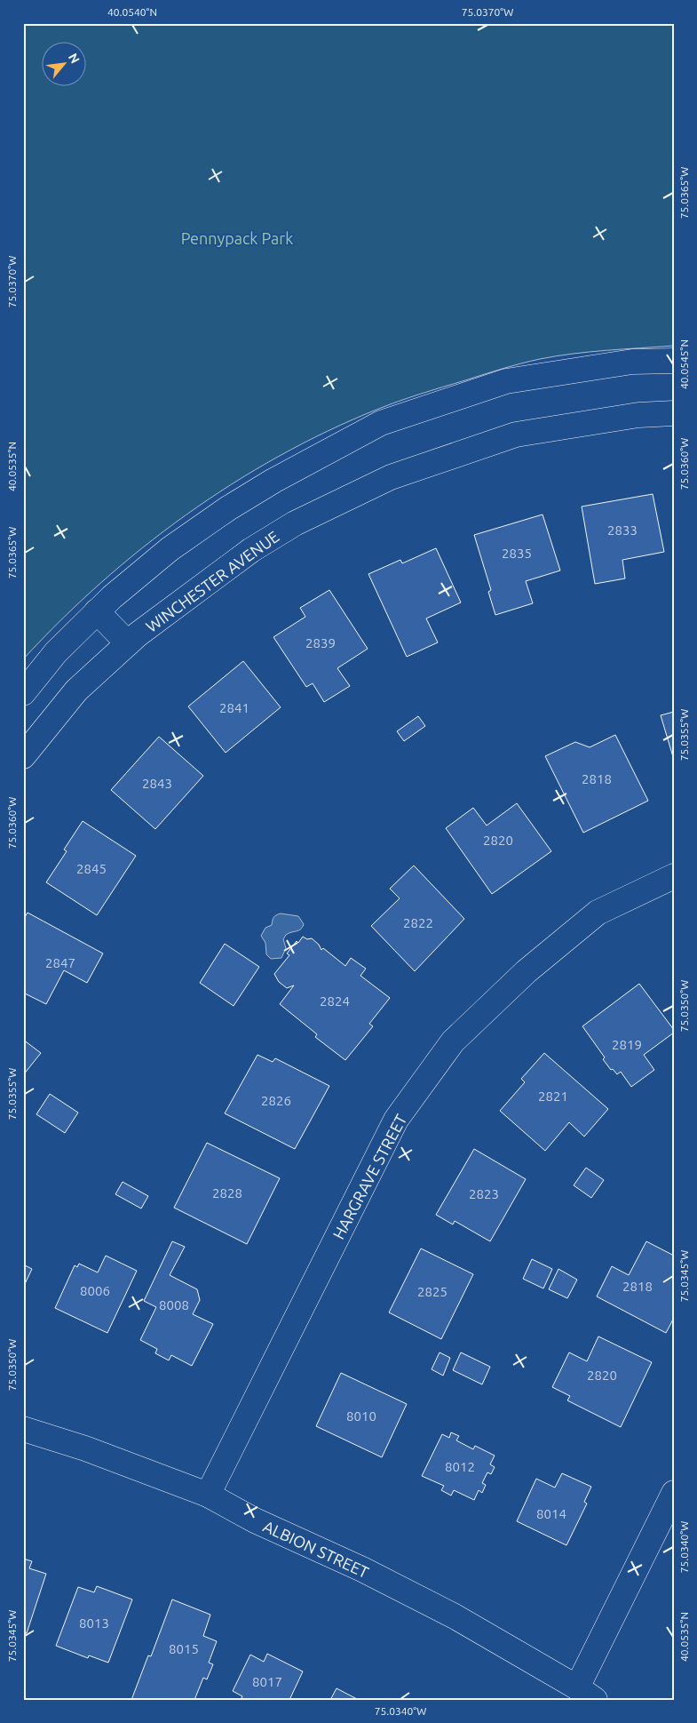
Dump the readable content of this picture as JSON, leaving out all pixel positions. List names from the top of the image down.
{
  "streets": {
    "street": ["WINCHESTER AVENUE", "HARGRAVE STREET", "ALBION STREET"]
  },
  "crossings": [
    ["HARGRAVE STREET", "ALBION STREET"]
  ],
  "parks": ["Pennypack Park"],
  "house_numbers": [
    "2833",
    "2835",
    "2839",
    "2841",
    "2818",
    "2843",
    "2820",
    "2845",
    "2822",
    "2847",
    "2824",
    "2819",
    "2821",
    "2826",
    "2828",
    "2823",
    "2818",
    "8006",
    "2825",
    "8008",
    "2820",
    "8010",
    "8012",
    "8014",
    "8013",
    "8015",
    "8017"
  ],
  "north": "top right",
  "coordinates": [
    "40.0540°N",
    "75.0370°W",
    "75.0365°W",
    "40.0545°N",
    "75.0360°W",
    "40.0535°N",
    "75.0355°W",
    "75.0350°W",
    "75.0345°W",
    "75.0340°W"
  ]
}
